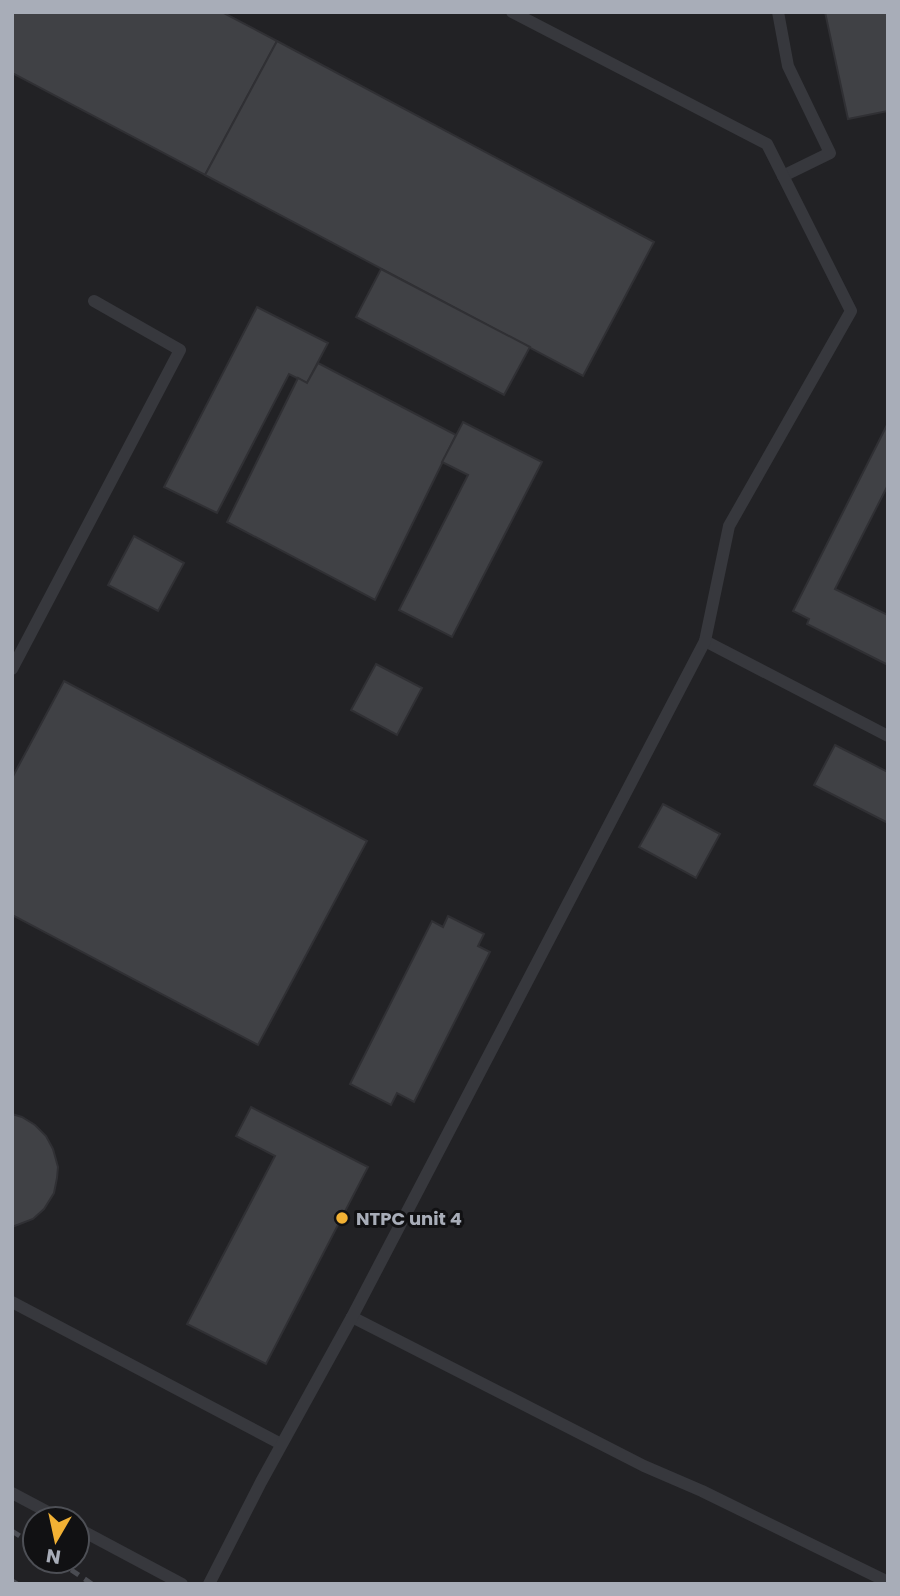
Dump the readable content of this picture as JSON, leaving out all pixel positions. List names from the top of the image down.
{
  "places": ["NTPC unit 4"],
  "north": "bottom"
}
